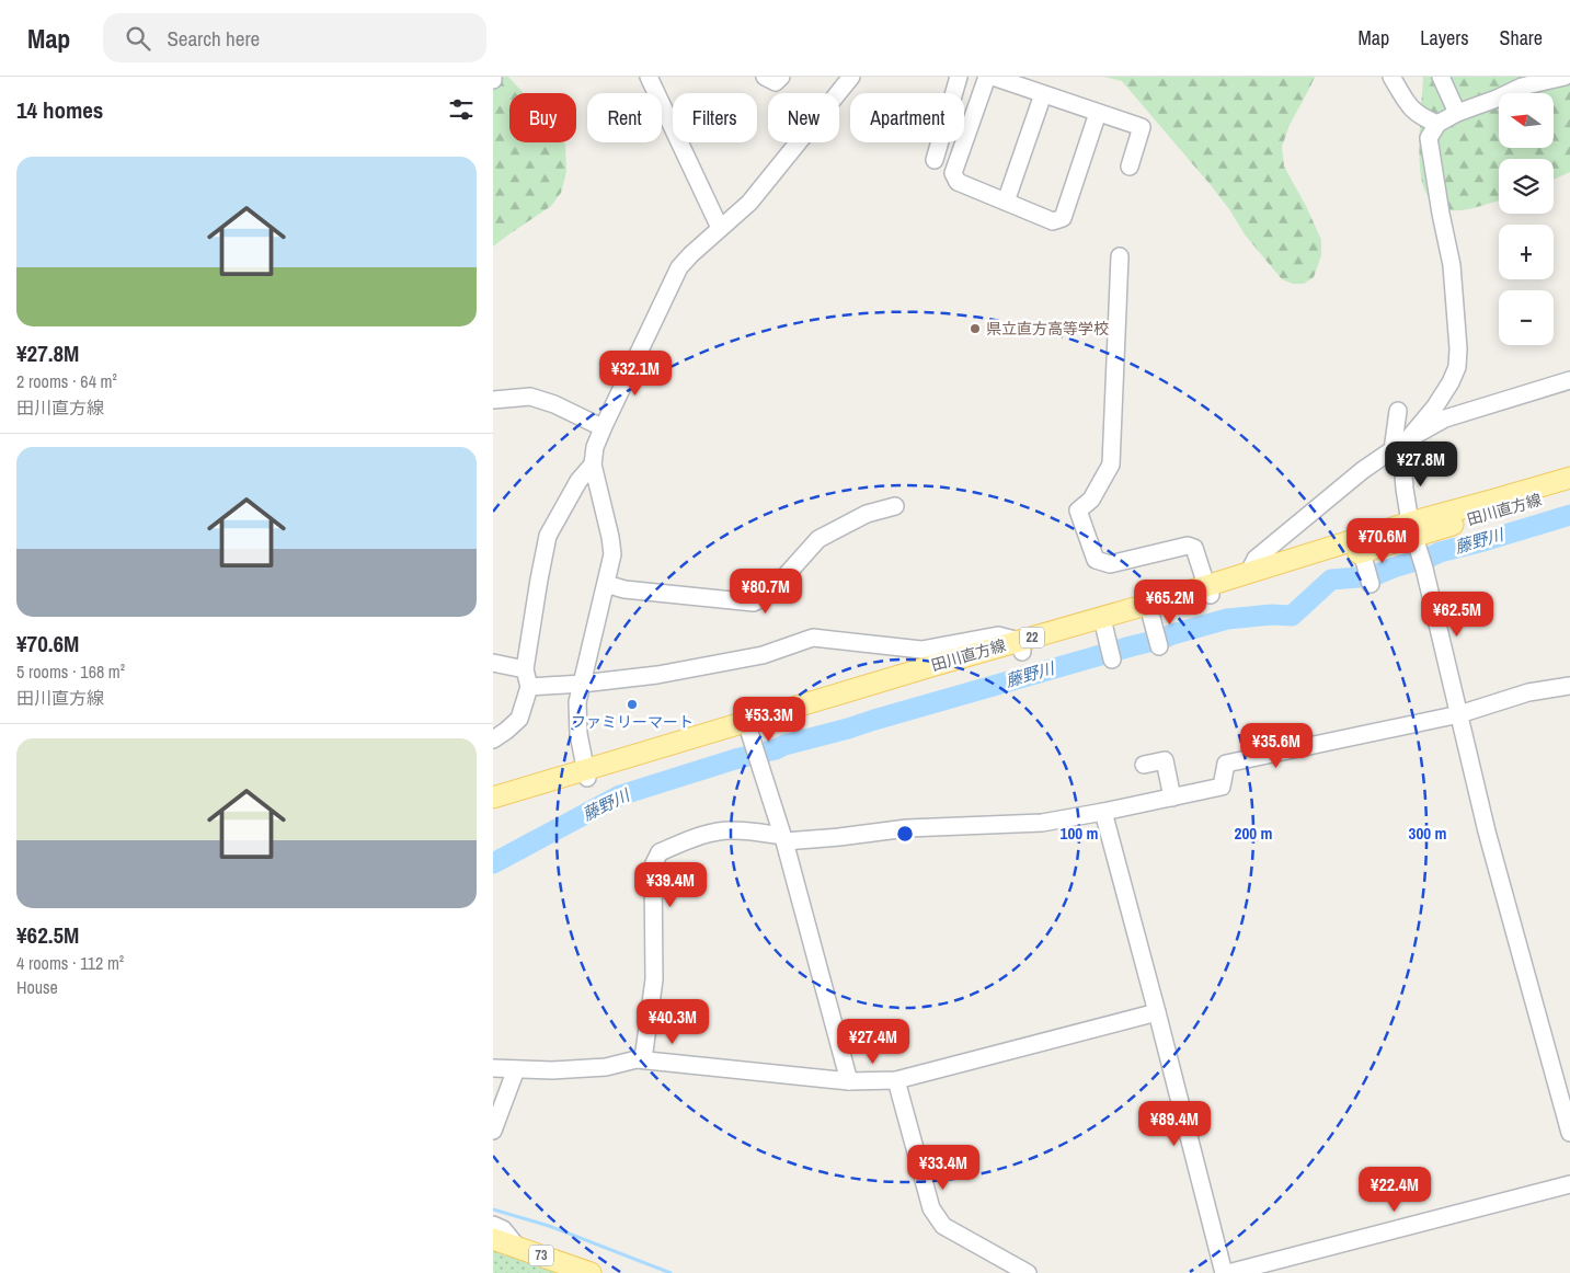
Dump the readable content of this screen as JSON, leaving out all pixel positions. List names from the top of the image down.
{
  "streets": {
    "main road": ["田川直方線", "22", "73"]
  },
  "water": ["藤野川"],
  "places": ["県立直方高等学校", "ファミリーマート"],
  "north": "left",
  "page": {
    "header": "Map",
    "search": "Search here",
    "nav": ["Map", "Layers", "Share"],
    "heading": "14 homes",
    "map_buttons": ["+", "−"],
    "chip": [
      "Buy",
      "Rent",
      "Filters",
      "New",
      "Apartment"
    ],
    "list": [
      {
        "name": "¥27.8M",
        "note": "2 rooms · 64 m² · 田川直方線"
      },
      {
        "name": "¥70.6M",
        "note": "5 rooms · 168 m² · 田川直方線"
      },
      {
        "name": "¥62.5M",
        "note": "4 rooms · 112 m² · House"
      }
    ],
    "price": [
      "¥32.1M",
      "¥27.8M",
      "¥70.6M",
      "¥80.7M",
      "¥65.2M",
      "¥62.5M",
      "¥53.3M",
      "¥35.6M",
      "¥39.4M",
      "¥40.3M",
      "¥27.4M",
      "¥89.4M",
      "¥33.4M",
      "¥22.4M"
    ]
  },
  "rings": ["100 m", "200 m", "300 m"]
}
